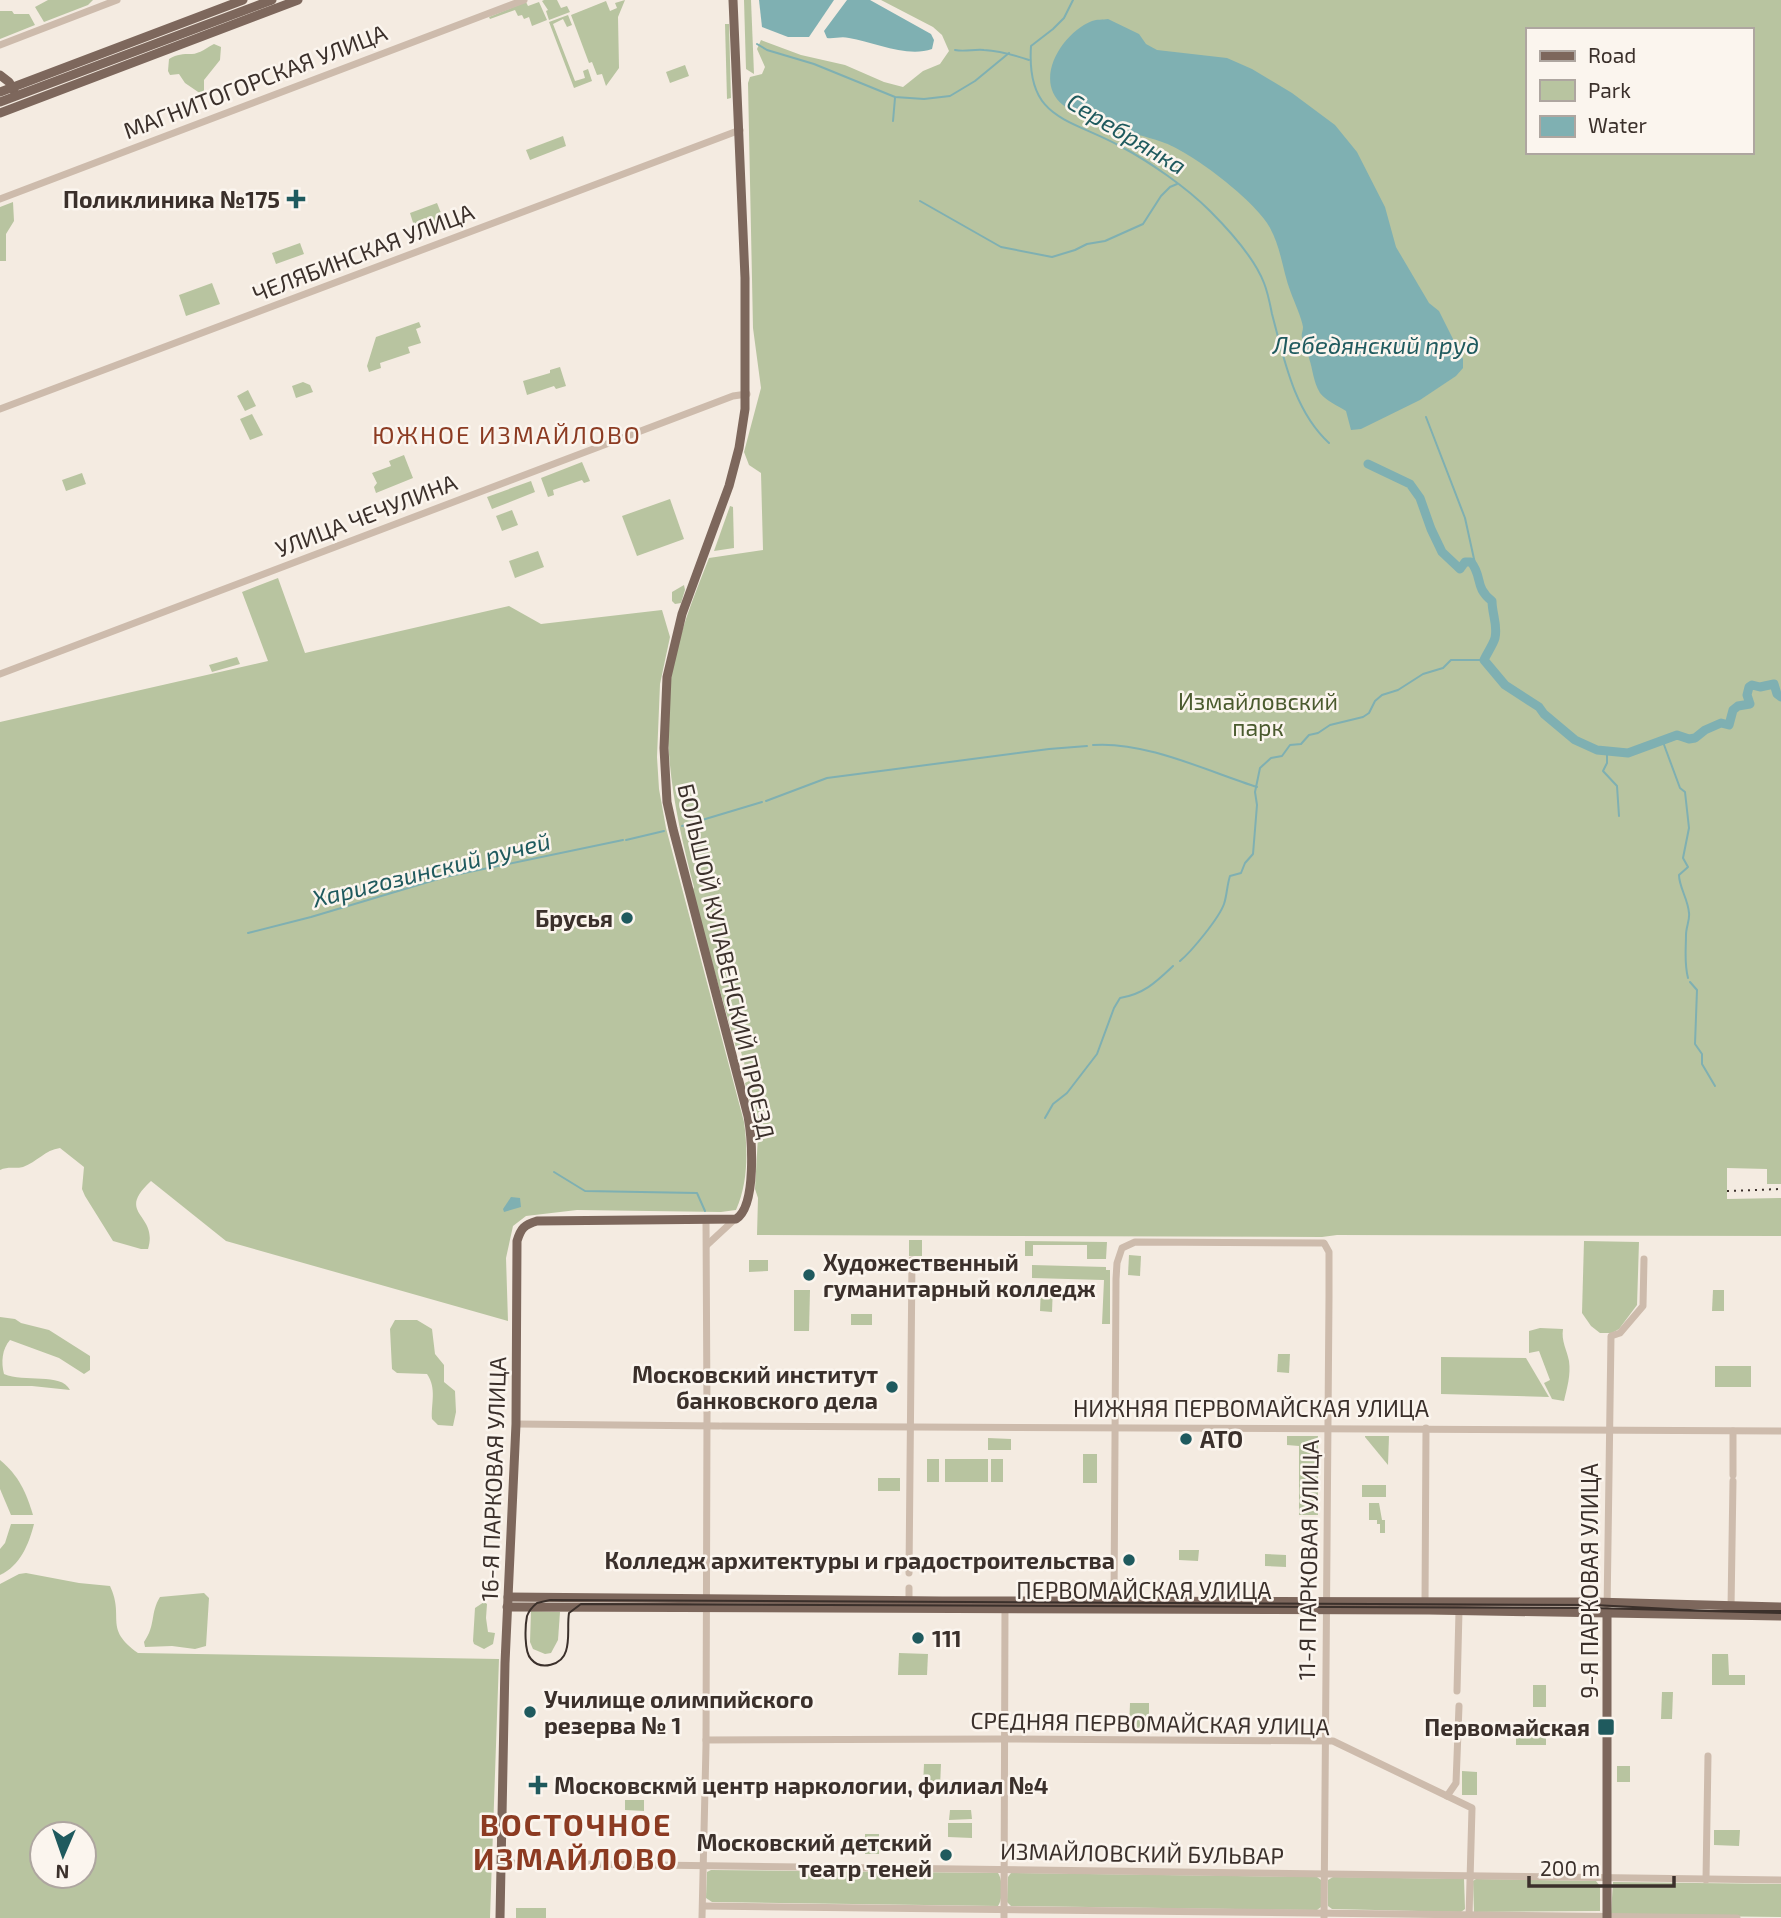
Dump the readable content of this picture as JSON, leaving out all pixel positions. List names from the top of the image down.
{
  "streets": {
    "main road": [
      "БОЛЬШОЙ КУПАВЕНСКИЙ ПРОЕЗД",
      "16-Я ПАРКОВАЯ УЛИЦА",
      "9-Я ПАРКОВАЯ УЛИЦА",
      "ПЕРВОМАЙСКАЯ УЛИЦА"
    ],
    "street": [
      "МАГНИТОГОРСКАЯ УЛИЦА",
      "ЧЕЛЯБИНСКАЯ УЛИЦА",
      "УЛИЦА ЧЕЧУЛИНА",
      "НИЖНЯЯ ПЕРВОМАЙСКАЯ УЛИЦА",
      "11-Я ПАРКОВАЯ УЛИЦА",
      "СРЕДНЯЯ ПЕРВОМАЙСКАЯ УЛИЦА",
      "ИЗМАЙЛОВСКИЙ БУЛЬВАР"
    ]
  },
  "crossings": [
    ["ЧЕЛЯБИНСКАЯ УЛИЦА", "БОЛЬШОЙ КУПАВЕНСКИЙ ПРОЕЗД"],
    ["УЛИЦА ЧЕЧУЛИНА", "БОЛЬШОЙ КУПАВЕНСКИЙ ПРОЕЗД"],
    ["НИЖНЯЯ ПЕРВОМАЙСКАЯ УЛИЦА", "16-Я ПАРКОВАЯ УЛИЦА"],
    ["НИЖНЯЯ ПЕРВОМАЙСКАЯ УЛИЦА", "11-Я ПАРКОВАЯ УЛИЦА"],
    ["НИЖНЯЯ ПЕРВОМАЙСКАЯ УЛИЦА", "9-Я ПАРКОВАЯ УЛИЦА"],
    ["16-Я ПАРКОВАЯ УЛИЦА", "ПЕРВОМАЙСКАЯ УЛИЦА"],
    ["16-Я ПАРКОВАЯ УЛИЦА", "ИЗМАЙЛОВСКИЙ БУЛЬВАР"],
    ["11-Я ПАРКОВАЯ УЛИЦА", "ПЕРВОМАЙСКАЯ УЛИЦА"],
    ["11-Я ПАРКОВАЯ УЛИЦА", "СРЕДНЯЯ ПЕРВОМАЙСКАЯ УЛИЦА"],
    ["11-Я ПАРКОВАЯ УЛИЦА", "ИЗМАЙЛОВСКИЙ БУЛЬВАР"],
    ["9-Я ПАРКОВАЯ УЛИЦА", "ПЕРВОМАЙСКАЯ УЛИЦА"],
    ["9-Я ПАРКОВАЯ УЛИЦА", "ИЗМАЙЛОВСКИЙ БУЛЬВАР"],
    ["СРЕДНЯЯ ПЕРВОМАЙСКАЯ УЛИЦА", "ИЗМАЙЛОВСКИЙ БУЛЬВАР"]
  ],
  "districts": ["ЮЖНОЕ ИЗМАЙЛОВО", "ВОСТОЧНОЕ ИЗМАЙЛОВО"],
  "water": ["Серебрянка", "Лебедянский пруд", "Харигозинский ручей"],
  "parks": ["Измайловский парк"],
  "places": {
    "health": ["Поликлиника №175", "Московскмй центр наркологии, филиал №4"],
    "other": [
      "Брусья",
      "Художественный гуманитарный колледж",
      "Московский институт банковского дела",
      "АТО",
      "Колледж архитектуры и градостроительства",
      "111",
      "Училище олимпийского резерва № 1",
      "Московский детский театр теней"
    ],
    "transit": ["Первомайская"]
  },
  "legend": ["Road", "Park", "Water"],
  "scale_bar": "200 m",
  "north": "bottom"
}
